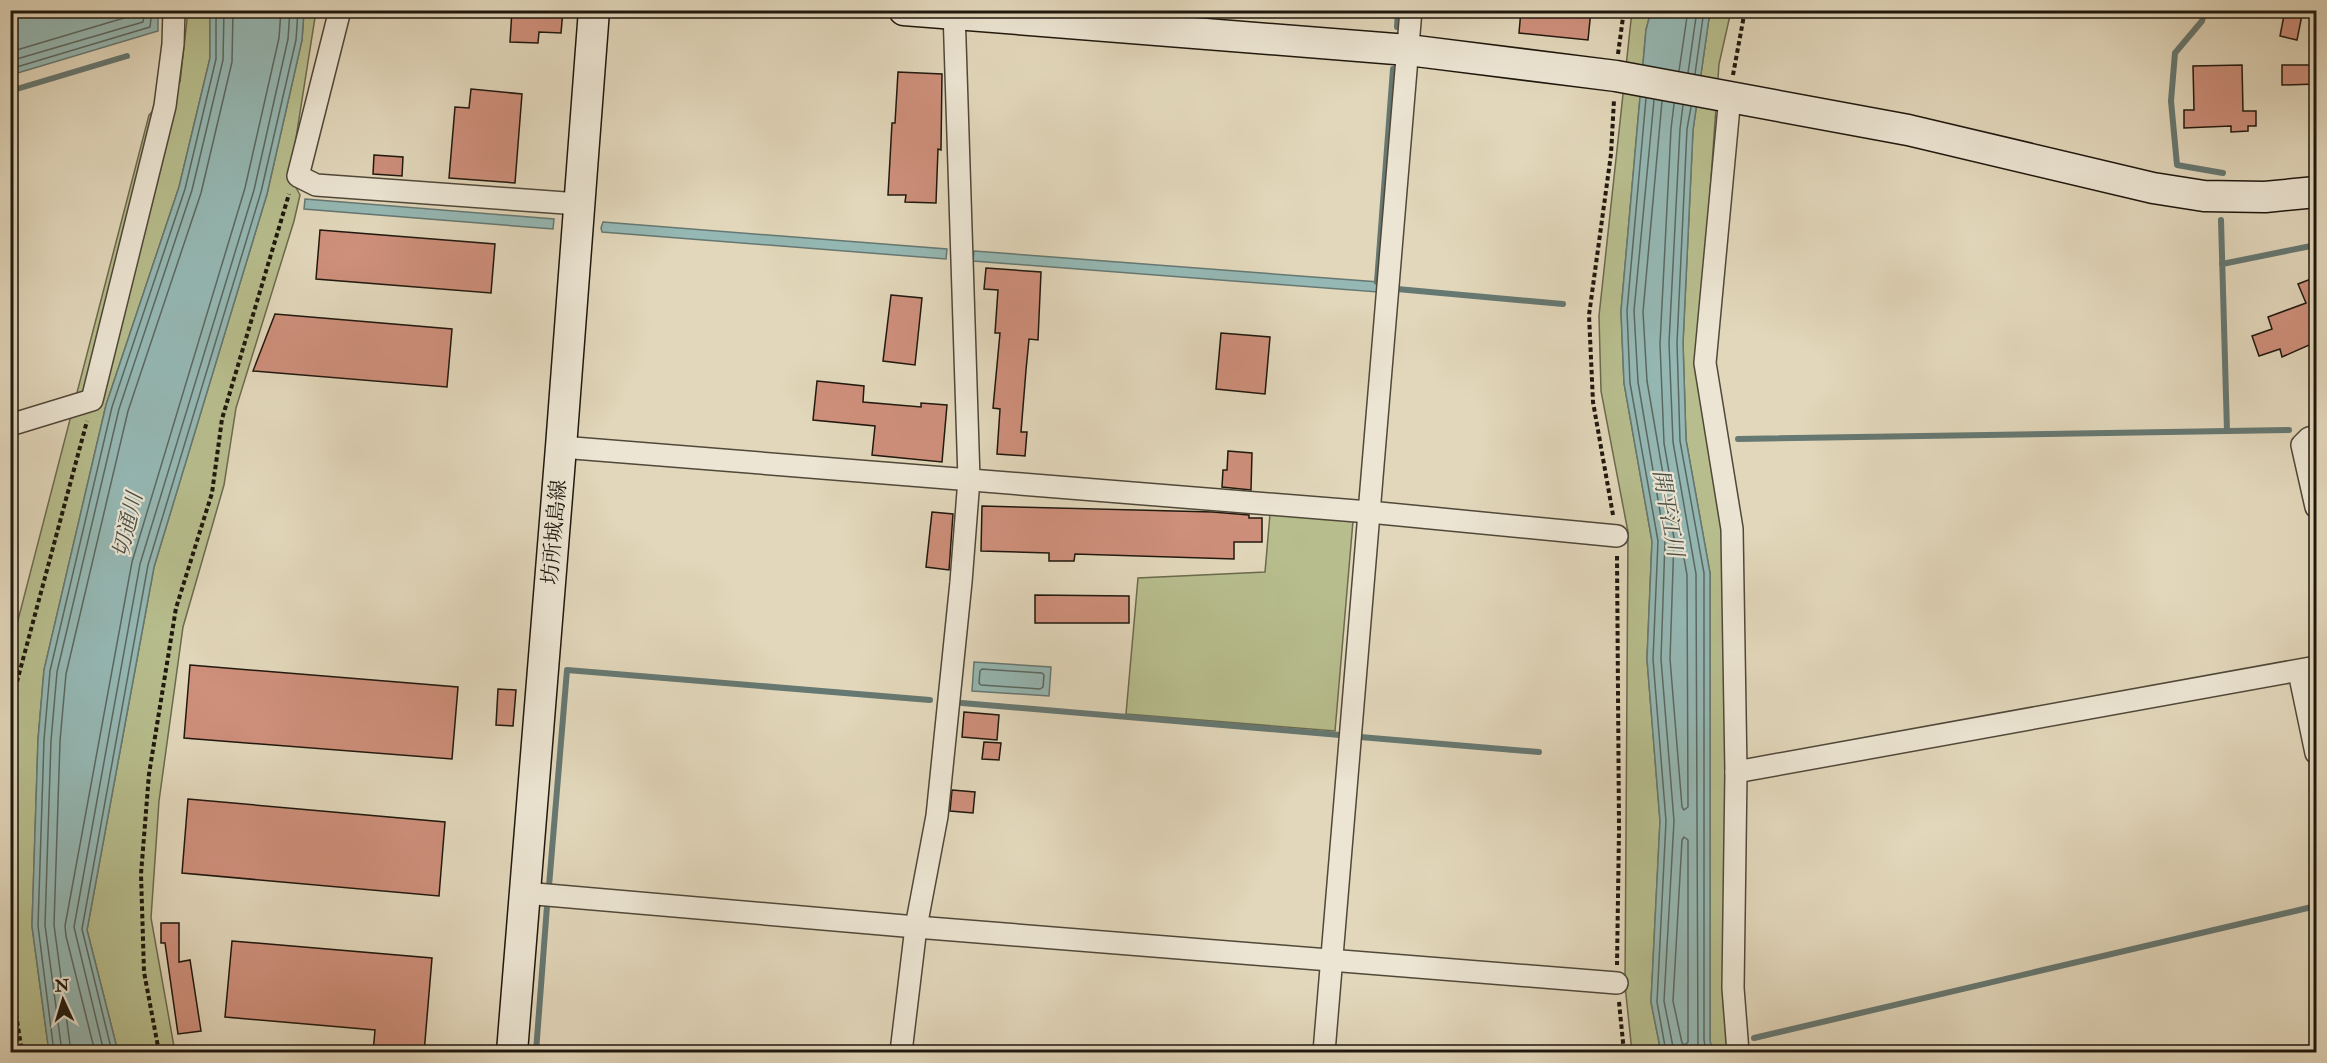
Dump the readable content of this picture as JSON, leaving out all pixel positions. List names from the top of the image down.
{
  "streets": {
    "street": ["坊所城島線"]
  },
  "water": ["開平江川", "切通川"],
  "north": "top"
}
